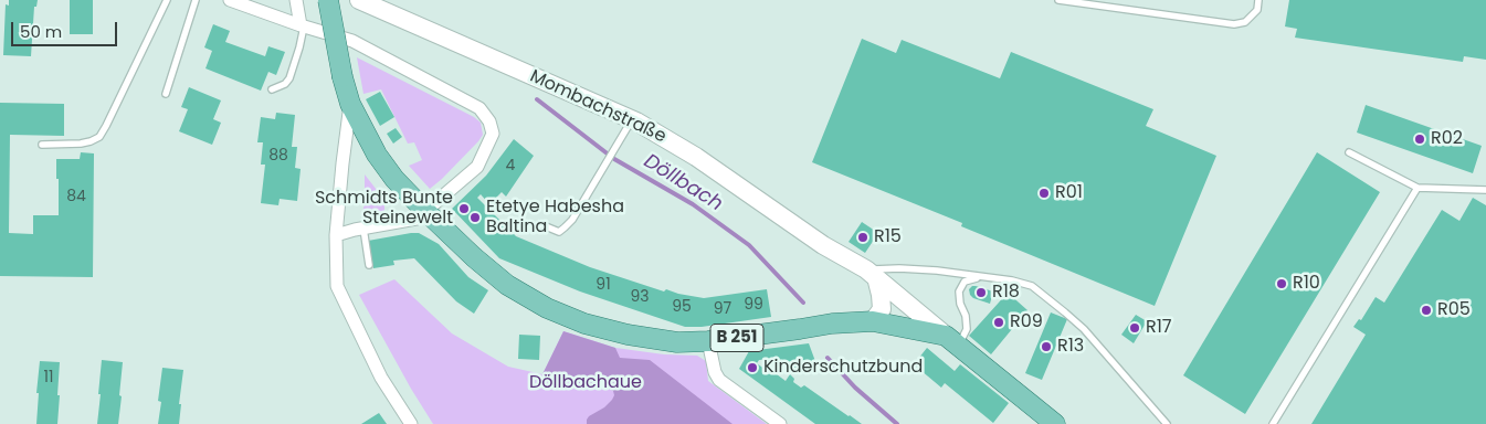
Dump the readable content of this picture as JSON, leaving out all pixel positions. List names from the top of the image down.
{
  "streets": {
    "main road": ["B 251"],
    "street": ["Mombachstraße"]
  },
  "crossings": [
    ["Mombachstraße", "B 251"]
  ],
  "water": ["Döllbach"],
  "parks": ["Döllbachaue"],
  "places": [
    "R02",
    "R01",
    "Schmidts Bunte Steinewelt",
    "Etetye Habesha Baltina",
    "R15",
    "R10",
    "R18",
    "R05",
    "R09",
    "R17",
    "R13",
    "Kinderschutzbund"
  ],
  "house_numbers": [
    "88",
    "4",
    "84",
    "91",
    "93",
    "99",
    "95",
    "97",
    "11"
  ],
  "scale_bar": "50 m"
}
